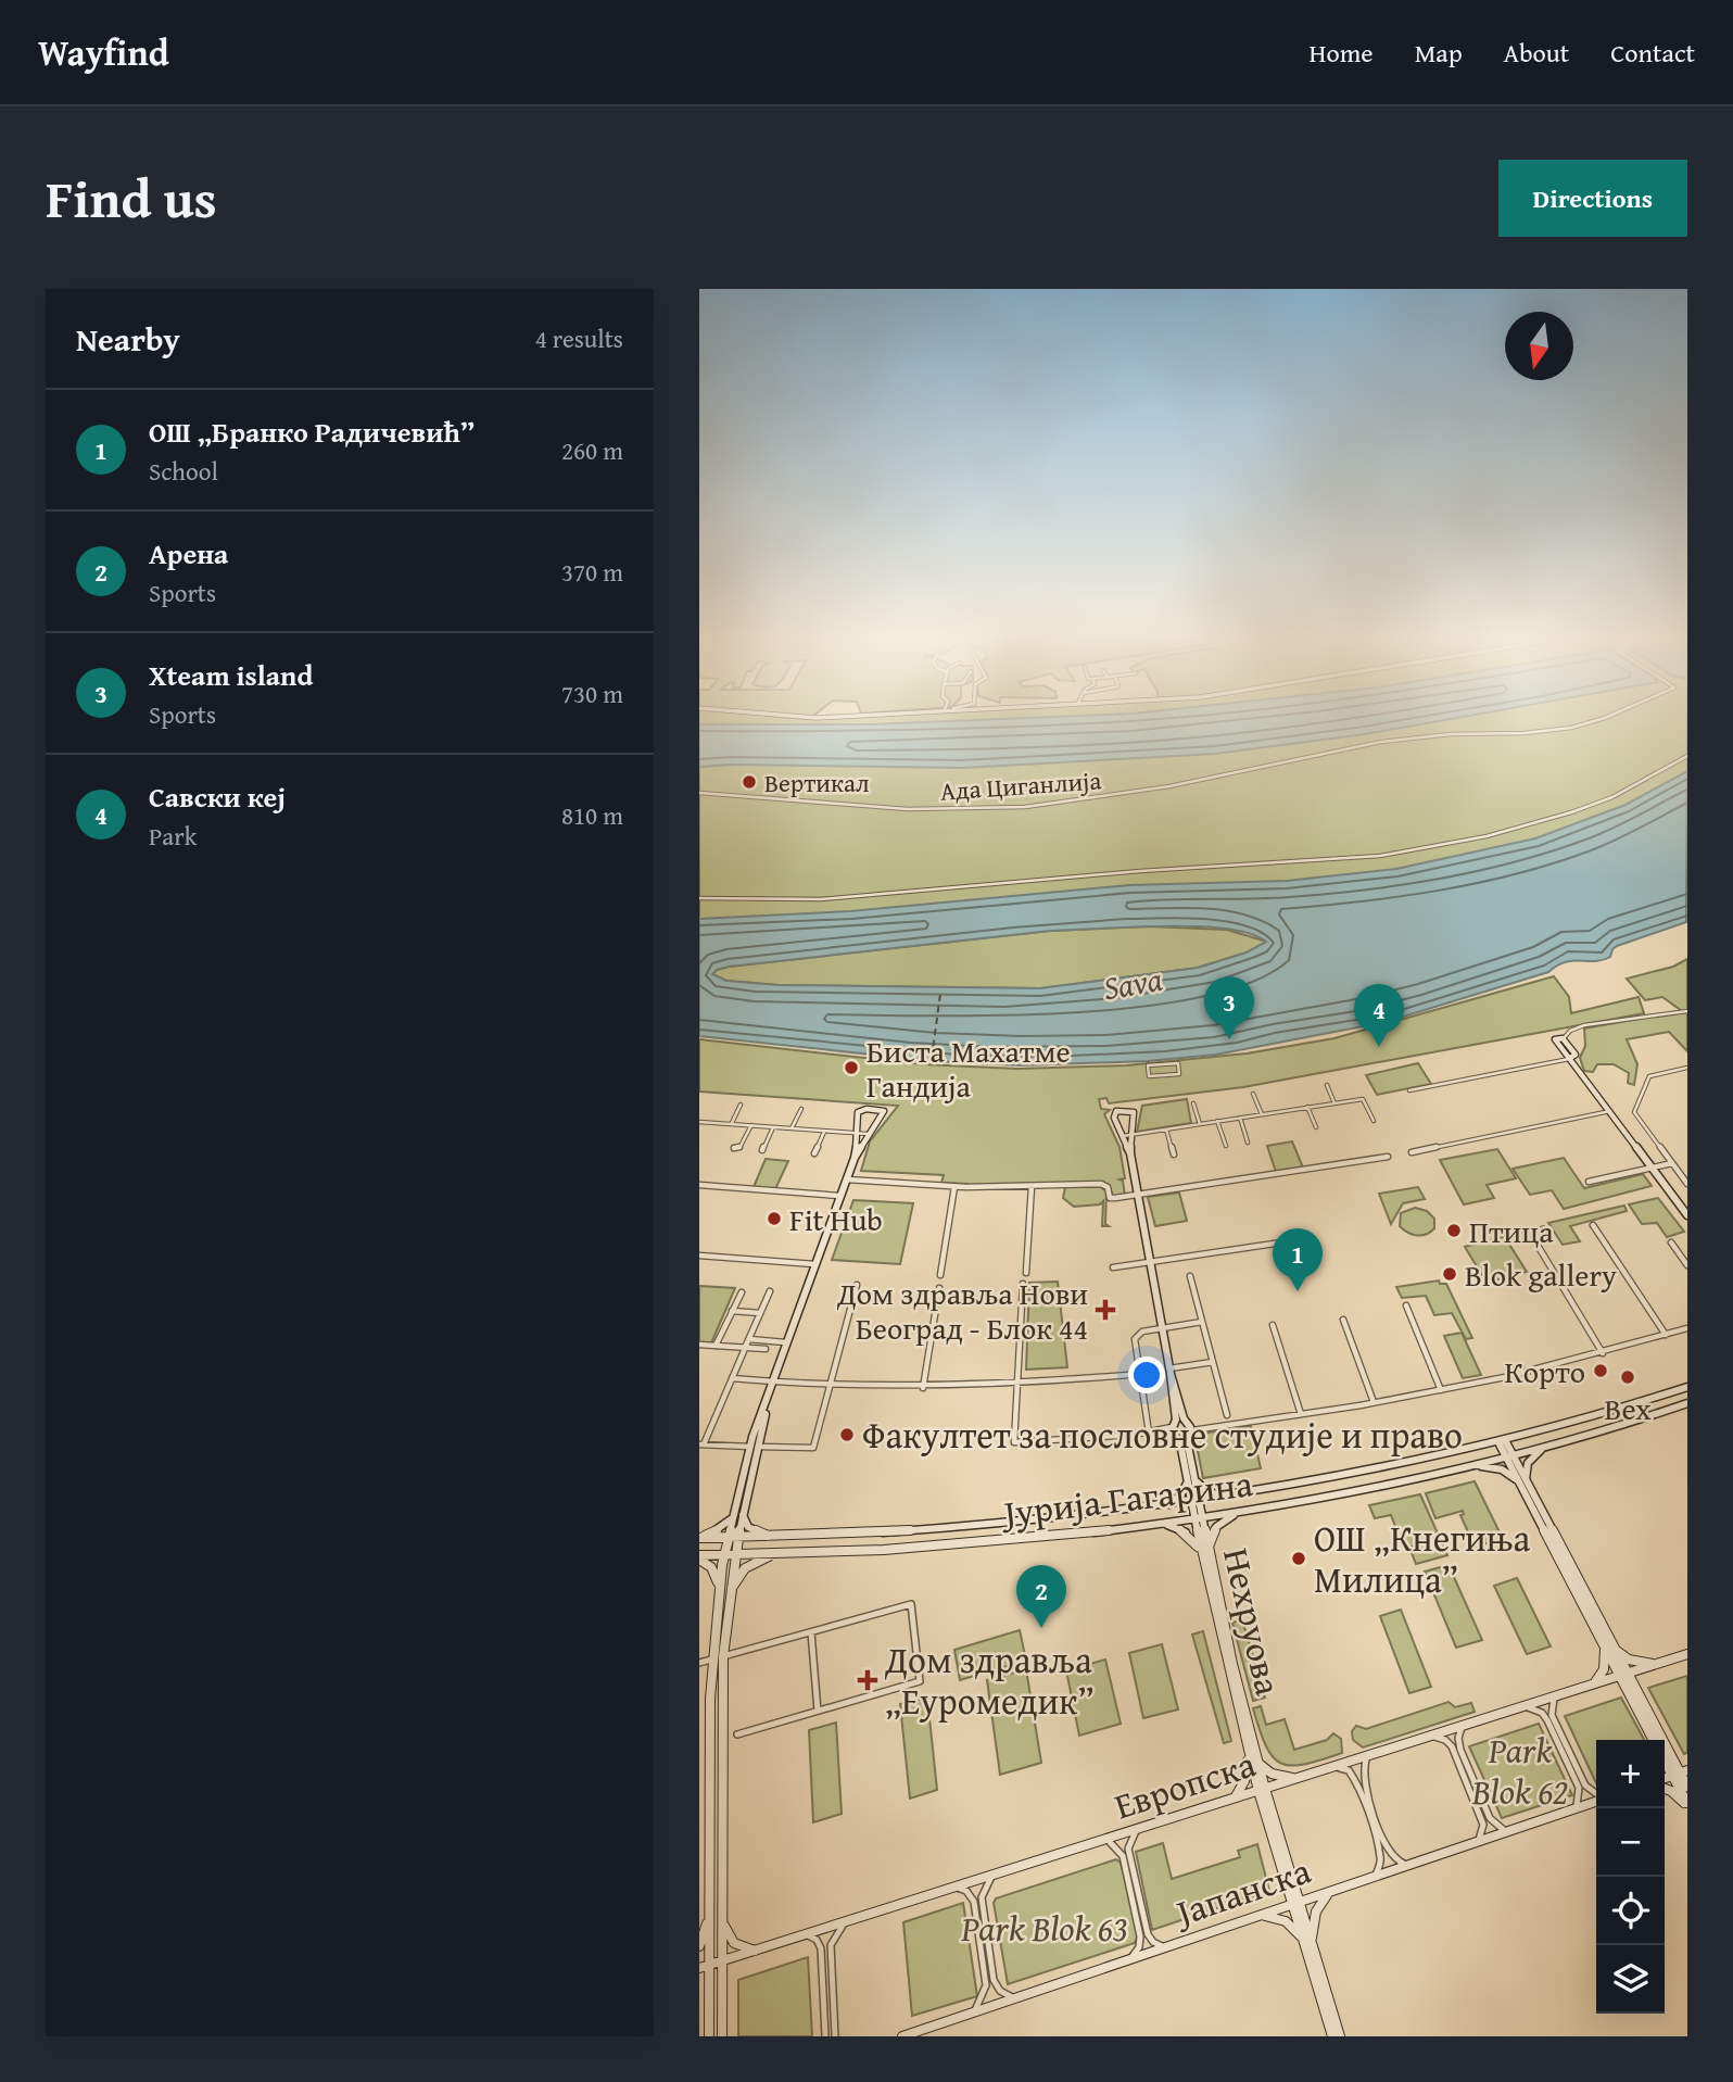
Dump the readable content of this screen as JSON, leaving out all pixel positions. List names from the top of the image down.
{
  "streets": {
    "street": [
      "Ада Циганлија",
      "Јурија Гагарина",
      "Нехруова",
      "Европска",
      "Јапанска"
    ]
  },
  "crossings": [
    ["Јурија Гагарина", "Нехруова"],
    ["Нехруова", "Европска"],
    ["Нехруова", "Јапанска"],
    ["Европска", "Јапанска"]
  ],
  "water": ["Sava"],
  "parks": ["Park Blok 62", "Park Blok 63"],
  "places": {
    "other": [
      "Вертикал",
      "Биста Махатме Гандија",
      "Fit Hub",
      "Птица",
      "Blok gallery",
      "Корто",
      "Bex",
      "Факултет за пословне студије и право",
      "ОШ „Кнегиња Милица”"
    ],
    "health": ["Дом здравља Нови Београд - Блок 44", "Дом здравља „Еуромедик”"]
  },
  "north": "bottom",
  "page": {
    "header": "Wayfind",
    "nav": [
      "Home",
      "Map",
      "About",
      "Contact"
    ],
    "title": "Find us",
    "buttons": "Directions",
    "heading": ["Nearby", "4 results"],
    "list": [
      {
        "mark": "1",
        "name": "ОШ „Бранко Радичевић”",
        "note": "School",
        "value": "260 m"
      },
      {
        "mark": "2",
        "name": "Арена",
        "note": "Sports",
        "value": "370 m"
      },
      {
        "mark": "3",
        "name": "Xteam island",
        "note": "Sports",
        "value": "730 m"
      },
      {
        "mark": "4",
        "name": "Савски кеј",
        "note": "Park",
        "value": "810 m"
      }
    ],
    "pins": [
      "3",
      "4",
      "1",
      "2"
    ],
    "map_buttons": ["+", "−"]
  }
}
